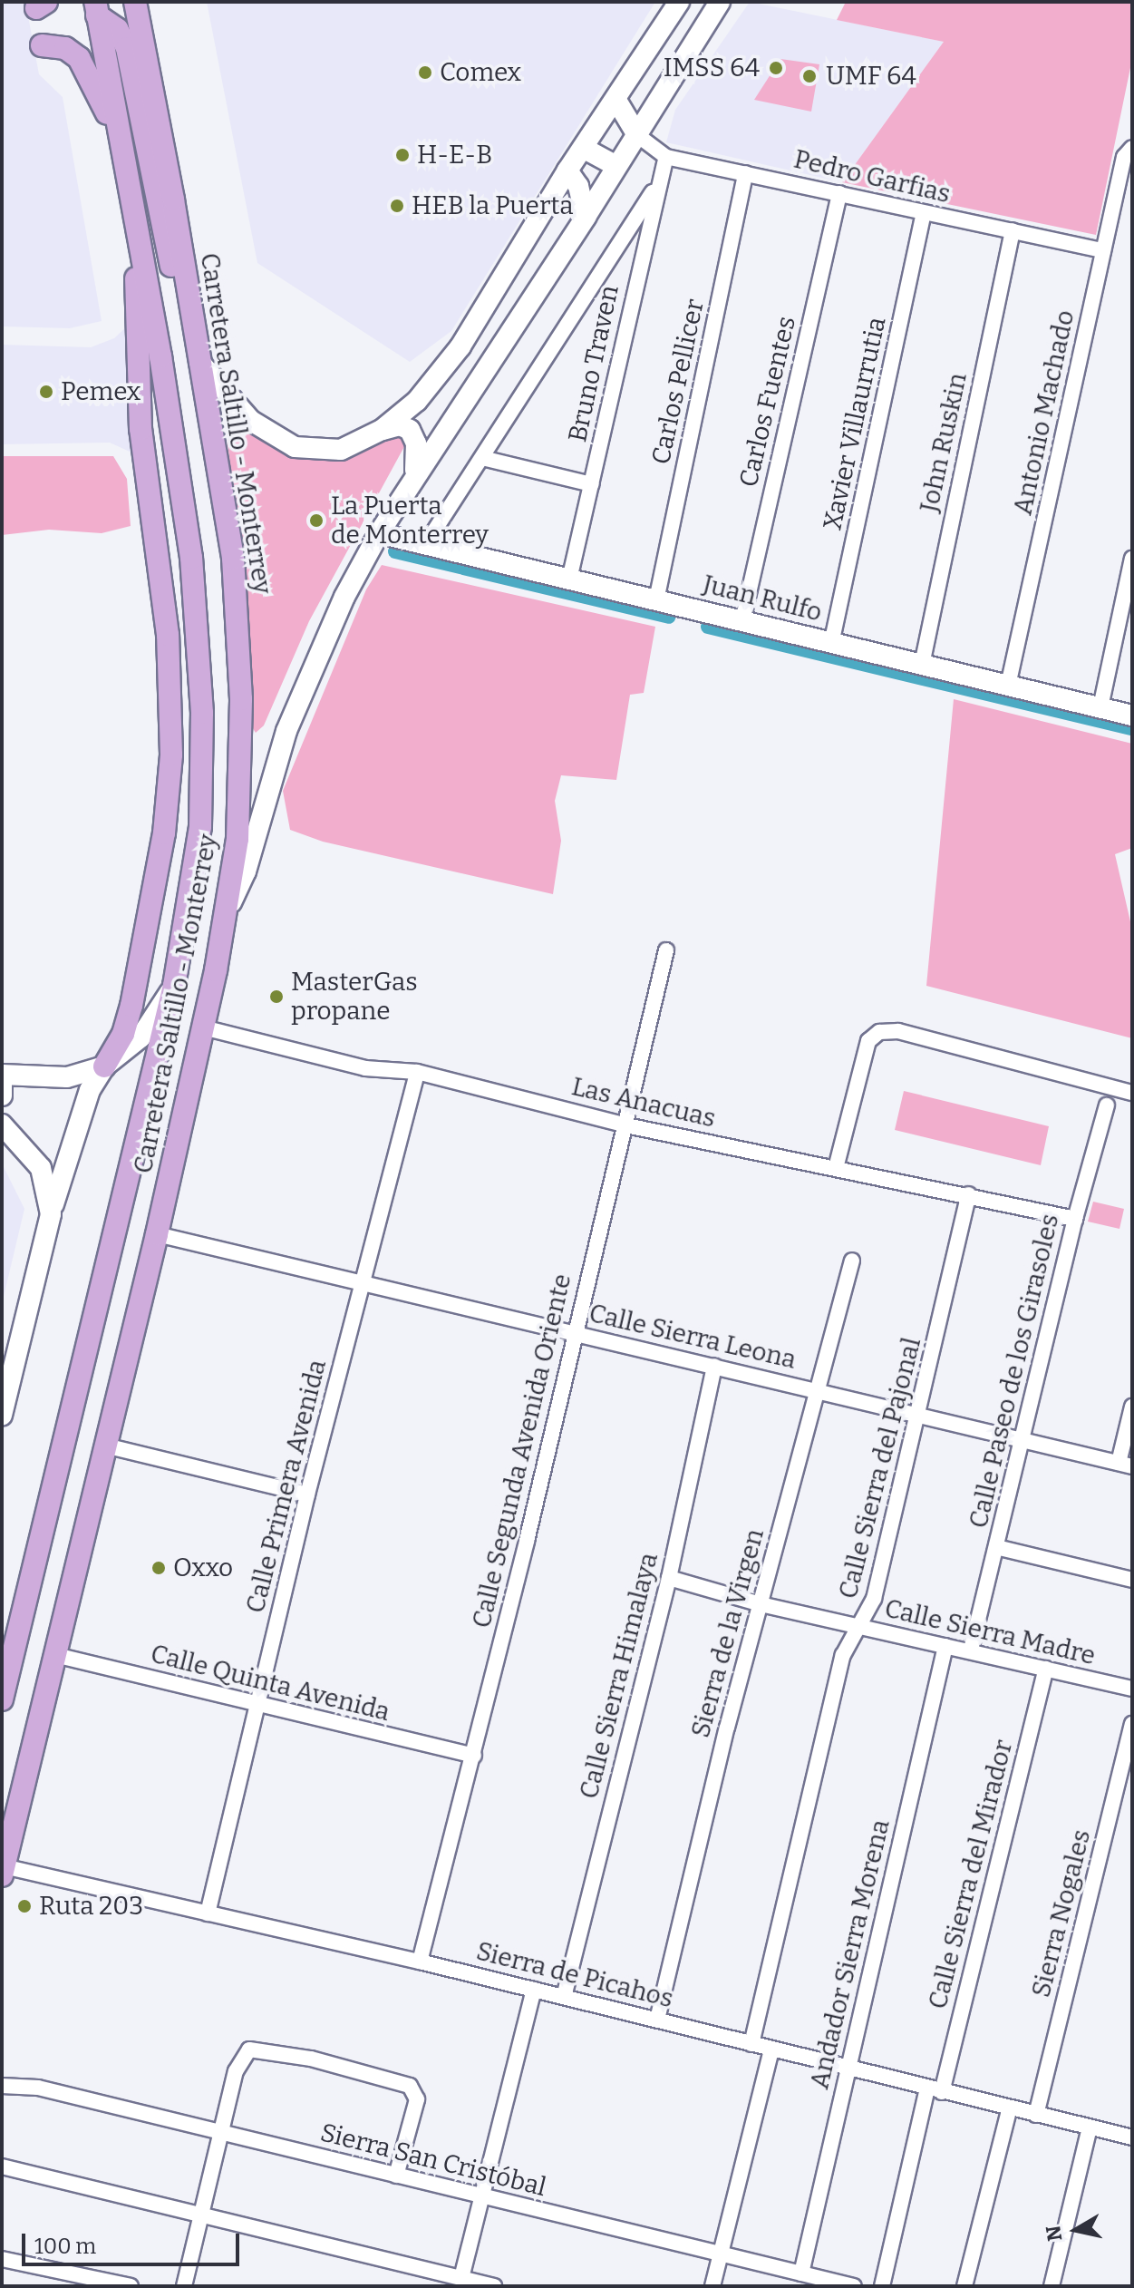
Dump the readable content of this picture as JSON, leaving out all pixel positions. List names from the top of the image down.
{
  "streets": {
    "main road": ["Carretera Saltillo - Monterrey", "Juan Rulfo"],
    "street": [
      "Pedro Garfias",
      "Bruno Traven",
      "Carlos Pellicer",
      "Carlos Fuentes",
      "Antonio Machado",
      "Xavier Villaurrutia",
      "John Ruskin",
      "Las Anacuas",
      "Calle Sierra Leona",
      "Calle Paseo de los Girasoles",
      "Calle Segunda Avenida Oriente",
      "Calle Sierra del Pajonal",
      "Calle Primera Avenida",
      "Calle Sierra Madre",
      "Sierra de la Virgen",
      "Calle Sierra Himalaya",
      "Calle Quinta Avenida",
      "Calle Sierra del Mirador",
      "Sierra Nogales",
      "Andador Sierra Morena",
      "Sierra de Picahos",
      "Sierra San Cristóbal"
    ]
  },
  "crossings": [
    ["Pedro Garfias", "Bruno Traven"],
    ["Pedro Garfias", "Carlos Pellicer"],
    ["Pedro Garfias", "Carlos Fuentes"],
    ["Pedro Garfias", "Antonio Machado"],
    ["Pedro Garfias", "Xavier Villaurrutia"],
    ["Pedro Garfias", "John Ruskin"],
    ["Bruno Traven", "Juan Rulfo"],
    ["Carlos Pellicer", "Juan Rulfo"],
    ["Carlos Fuentes", "Juan Rulfo"],
    ["Antonio Machado", "Juan Rulfo"],
    ["Carretera Saltillo - Monterrey", "Las Anacuas"],
    ["Carretera Saltillo - Monterrey", "Calle Sierra Leona"],
    ["Carretera Saltillo - Monterrey", "Calle Quinta Avenida"],
    ["Carretera Saltillo - Monterrey", "Sierra de Picahos"],
    ["Xavier Villaurrutia", "Juan Rulfo"],
    ["John Ruskin", "Juan Rulfo"],
    ["Las Anacuas", "Calle Paseo de los Girasoles"],
    ["Las Anacuas", "Calle Segunda Avenida Oriente"],
    ["Las Anacuas", "Calle Sierra del Pajonal"],
    ["Las Anacuas", "Calle Primera Avenida"],
    ["Calle Sierra Leona", "Calle Paseo de los Girasoles"],
    ["Calle Sierra Leona", "Calle Segunda Avenida Oriente"],
    ["Calle Sierra Leona", "Calle Sierra del Pajonal"],
    ["Calle Sierra Leona", "Calle Primera Avenida"],
    ["Calle Sierra Leona", "Sierra de la Virgen"],
    ["Calle Sierra Leona", "Calle Sierra Himalaya"],
    ["Calle Paseo de los Girasoles", "Calle Sierra Madre"],
    ["Calle Segunda Avenida Oriente", "Calle Quinta Avenida"],
    ["Calle Segunda Avenida Oriente", "Sierra de Picahos"],
    ["Calle Sierra del Pajonal", "Calle Sierra Madre"],
    ["Calle Sierra del Pajonal", "Sierra de Picahos"],
    ["Calle Primera Avenida", "Calle Quinta Avenida"],
    ["Calle Primera Avenida", "Sierra de Picahos"],
    ["Calle Sierra Madre", "Sierra de la Virgen"],
    ["Calle Sierra Madre", "Calle Sierra Himalaya"],
    ["Calle Sierra Madre", "Calle Sierra del Mirador"],
    ["Calle Sierra Madre", "Andador Sierra Morena"],
    ["Sierra de la Virgen", "Sierra de Picahos"],
    ["Calle Sierra Himalaya", "Sierra de Picahos"],
    ["Calle Sierra del Mirador", "Sierra de Picahos"],
    ["Sierra Nogales", "Sierra de Picahos"],
    ["Andador Sierra Morena", "Sierra de Picahos"],
    ["Andador Sierra Morena", "Sierra San Cristóbal"]
  ],
  "places": [
    "IMSS 64",
    "Comex",
    "UMF 64",
    "H-E-B",
    "HEB la Puerta",
    "Pemex",
    "La Puerta de Monterrey",
    "MasterGas propane",
    "Oxxo",
    "Ruta 203"
  ],
  "scale_bar": "100 m",
  "north": "left"
}
